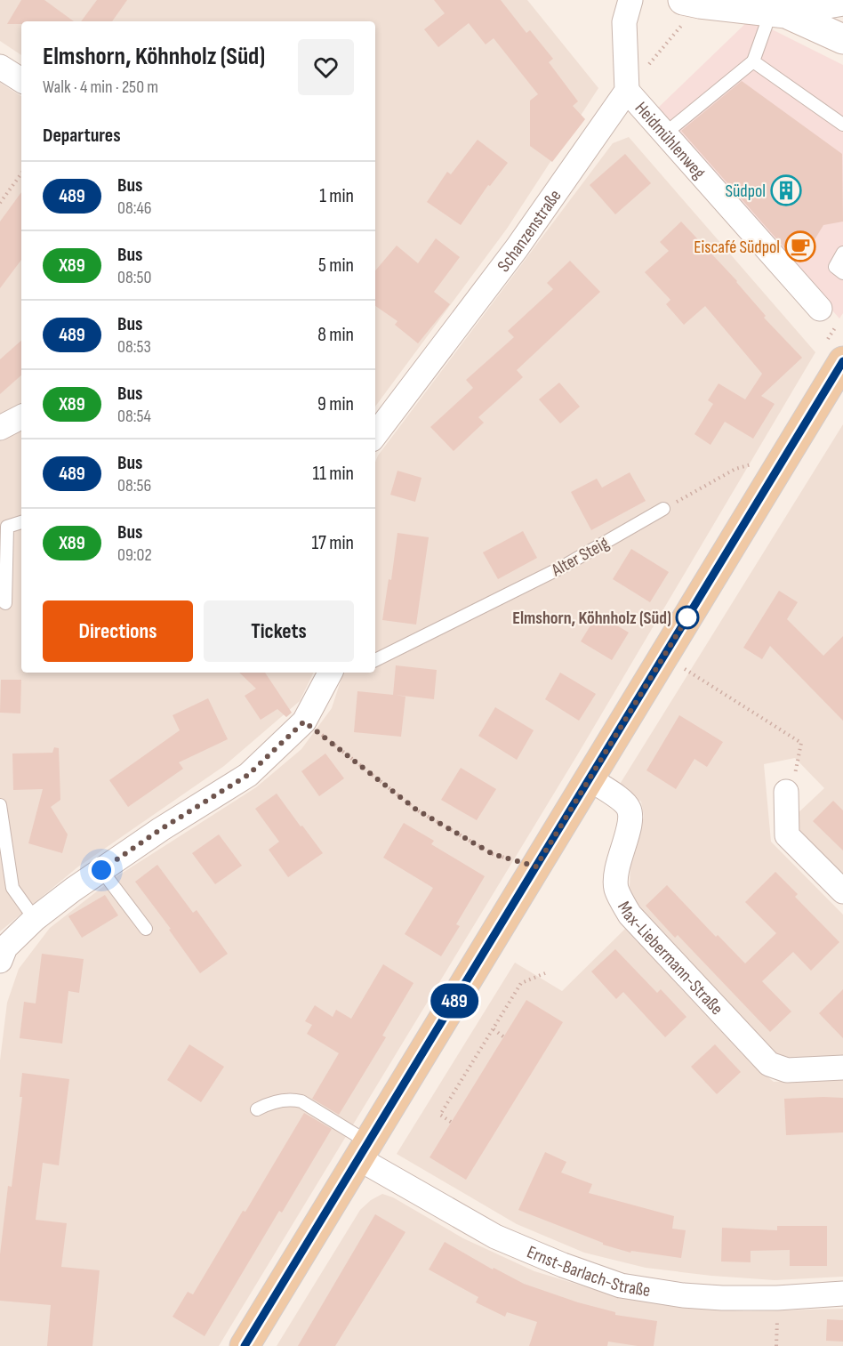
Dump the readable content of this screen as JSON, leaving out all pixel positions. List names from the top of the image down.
{
  "streets": {
    "street": [
      "Heidmühlenweg",
      "Schanzenstraße",
      "Max-Liebermann-Straße",
      "Ernst-Barlach-Straße"
    ],
    "lane": ["Alter Steig"]
  },
  "crossings": [
    ["Heidmühlenweg", "Schanzenstraße"]
  ],
  "places": {
    "building": ["Südpol"],
    "cafe": ["Eiscafé Südpol"],
    "other": ["Elmshorn, Köhnholz (Süd)"]
  },
  "lines": ["bus line 489"],
  "page": {
    "on_map": "489",
    "heading": [
      ["Elmshorn, Köhnholz (Süd)", "Walk · 4 min · 250 m"],
      "Departures"
    ],
    "list": [
      {
        "mark": "489",
        "name": "Bus",
        "note": "08:46",
        "value": "1 min"
      },
      {
        "mark": "X89",
        "name": "Bus",
        "note": "08:50",
        "value": "5 min"
      },
      {
        "mark": "489",
        "name": "Bus",
        "note": "08:53",
        "value": "8 min"
      },
      {
        "mark": "X89",
        "name": "Bus",
        "note": "08:54",
        "value": "9 min"
      },
      {
        "mark": "489",
        "name": "Bus",
        "note": "08:56",
        "value": "11 min"
      },
      {
        "mark": "X89",
        "name": "Bus",
        "note": "09:02",
        "value": "17 min"
      }
    ],
    "buttons": ["Directions", "Tickets"]
  }
}
